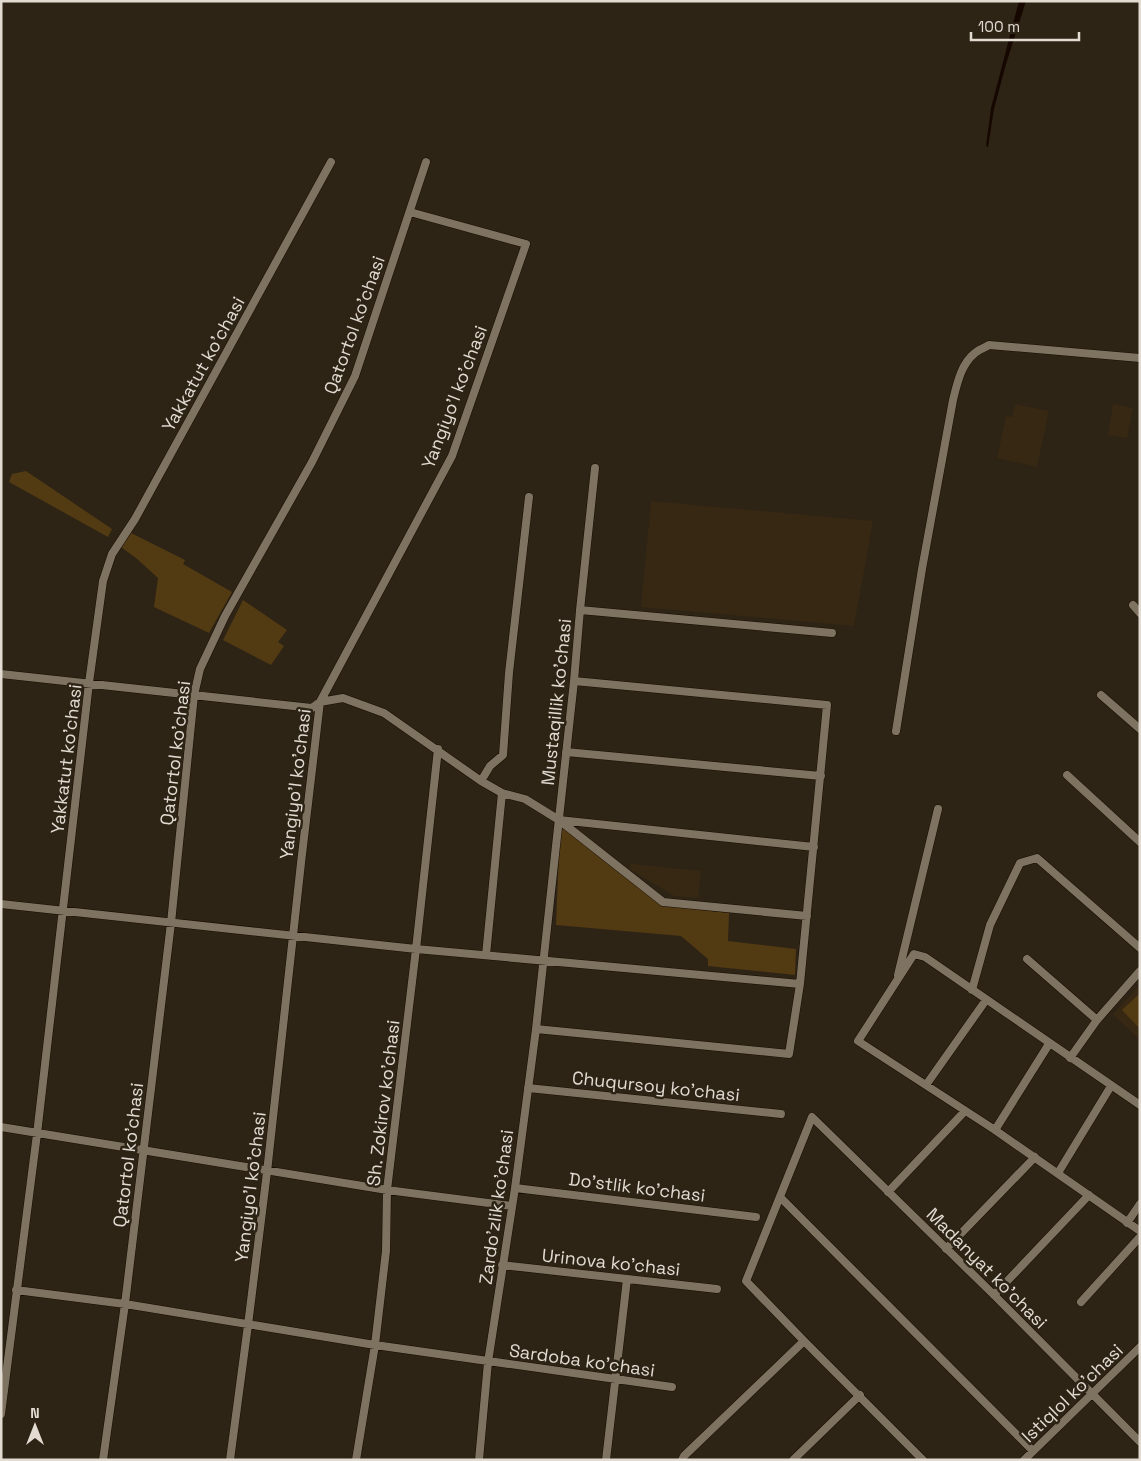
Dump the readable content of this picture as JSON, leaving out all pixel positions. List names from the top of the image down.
{
  "streets": {
    "street": [
      "Qatortol ko'chasi",
      "Yakkatut ko'chasi",
      "Yangiyo'l ko'chasi",
      "Mustaqillik ko'chasi",
      "Chuqursoy ko'chasi",
      "Sh. Zokirov ko'chasi",
      "Do'stlik ko'chasi",
      "Zardo'zlik ko'chasi",
      "Urinova ko'chasi",
      "Madanyat ko'chasi",
      "Sardoba ko'chasi",
      "Istiqlol ko'chasi"
    ]
  },
  "crossings": [
    ["Qatortol ko'chasi", "Yangiyo'l ko'chasi"],
    ["Qatortol ko'chasi", "Sardoba ko'chasi"],
    ["Yakkatut ko'chasi", "Sardoba ko'chasi"],
    ["Yangiyo'l ko'chasi", "Sardoba ko'chasi"],
    ["Mustaqillik ko'chasi", "Zardo'zlik ko'chasi"],
    ["Chuqursoy ko'chasi", "Zardo'zlik ko'chasi"],
    ["Sh. Zokirov ko'chasi", "Sardoba ko'chasi"],
    ["Do'stlik ko'chasi", "Zardo'zlik ko'chasi"],
    ["Zardo'zlik ko'chasi", "Urinova ko'chasi"],
    ["Zardo'zlik ko'chasi", "Sardoba ko'chasi"],
    ["Madanyat ko'chasi", "Istiqlol ko'chasi"]
  ],
  "scale_bar": "100 m",
  "north": "top"
}
